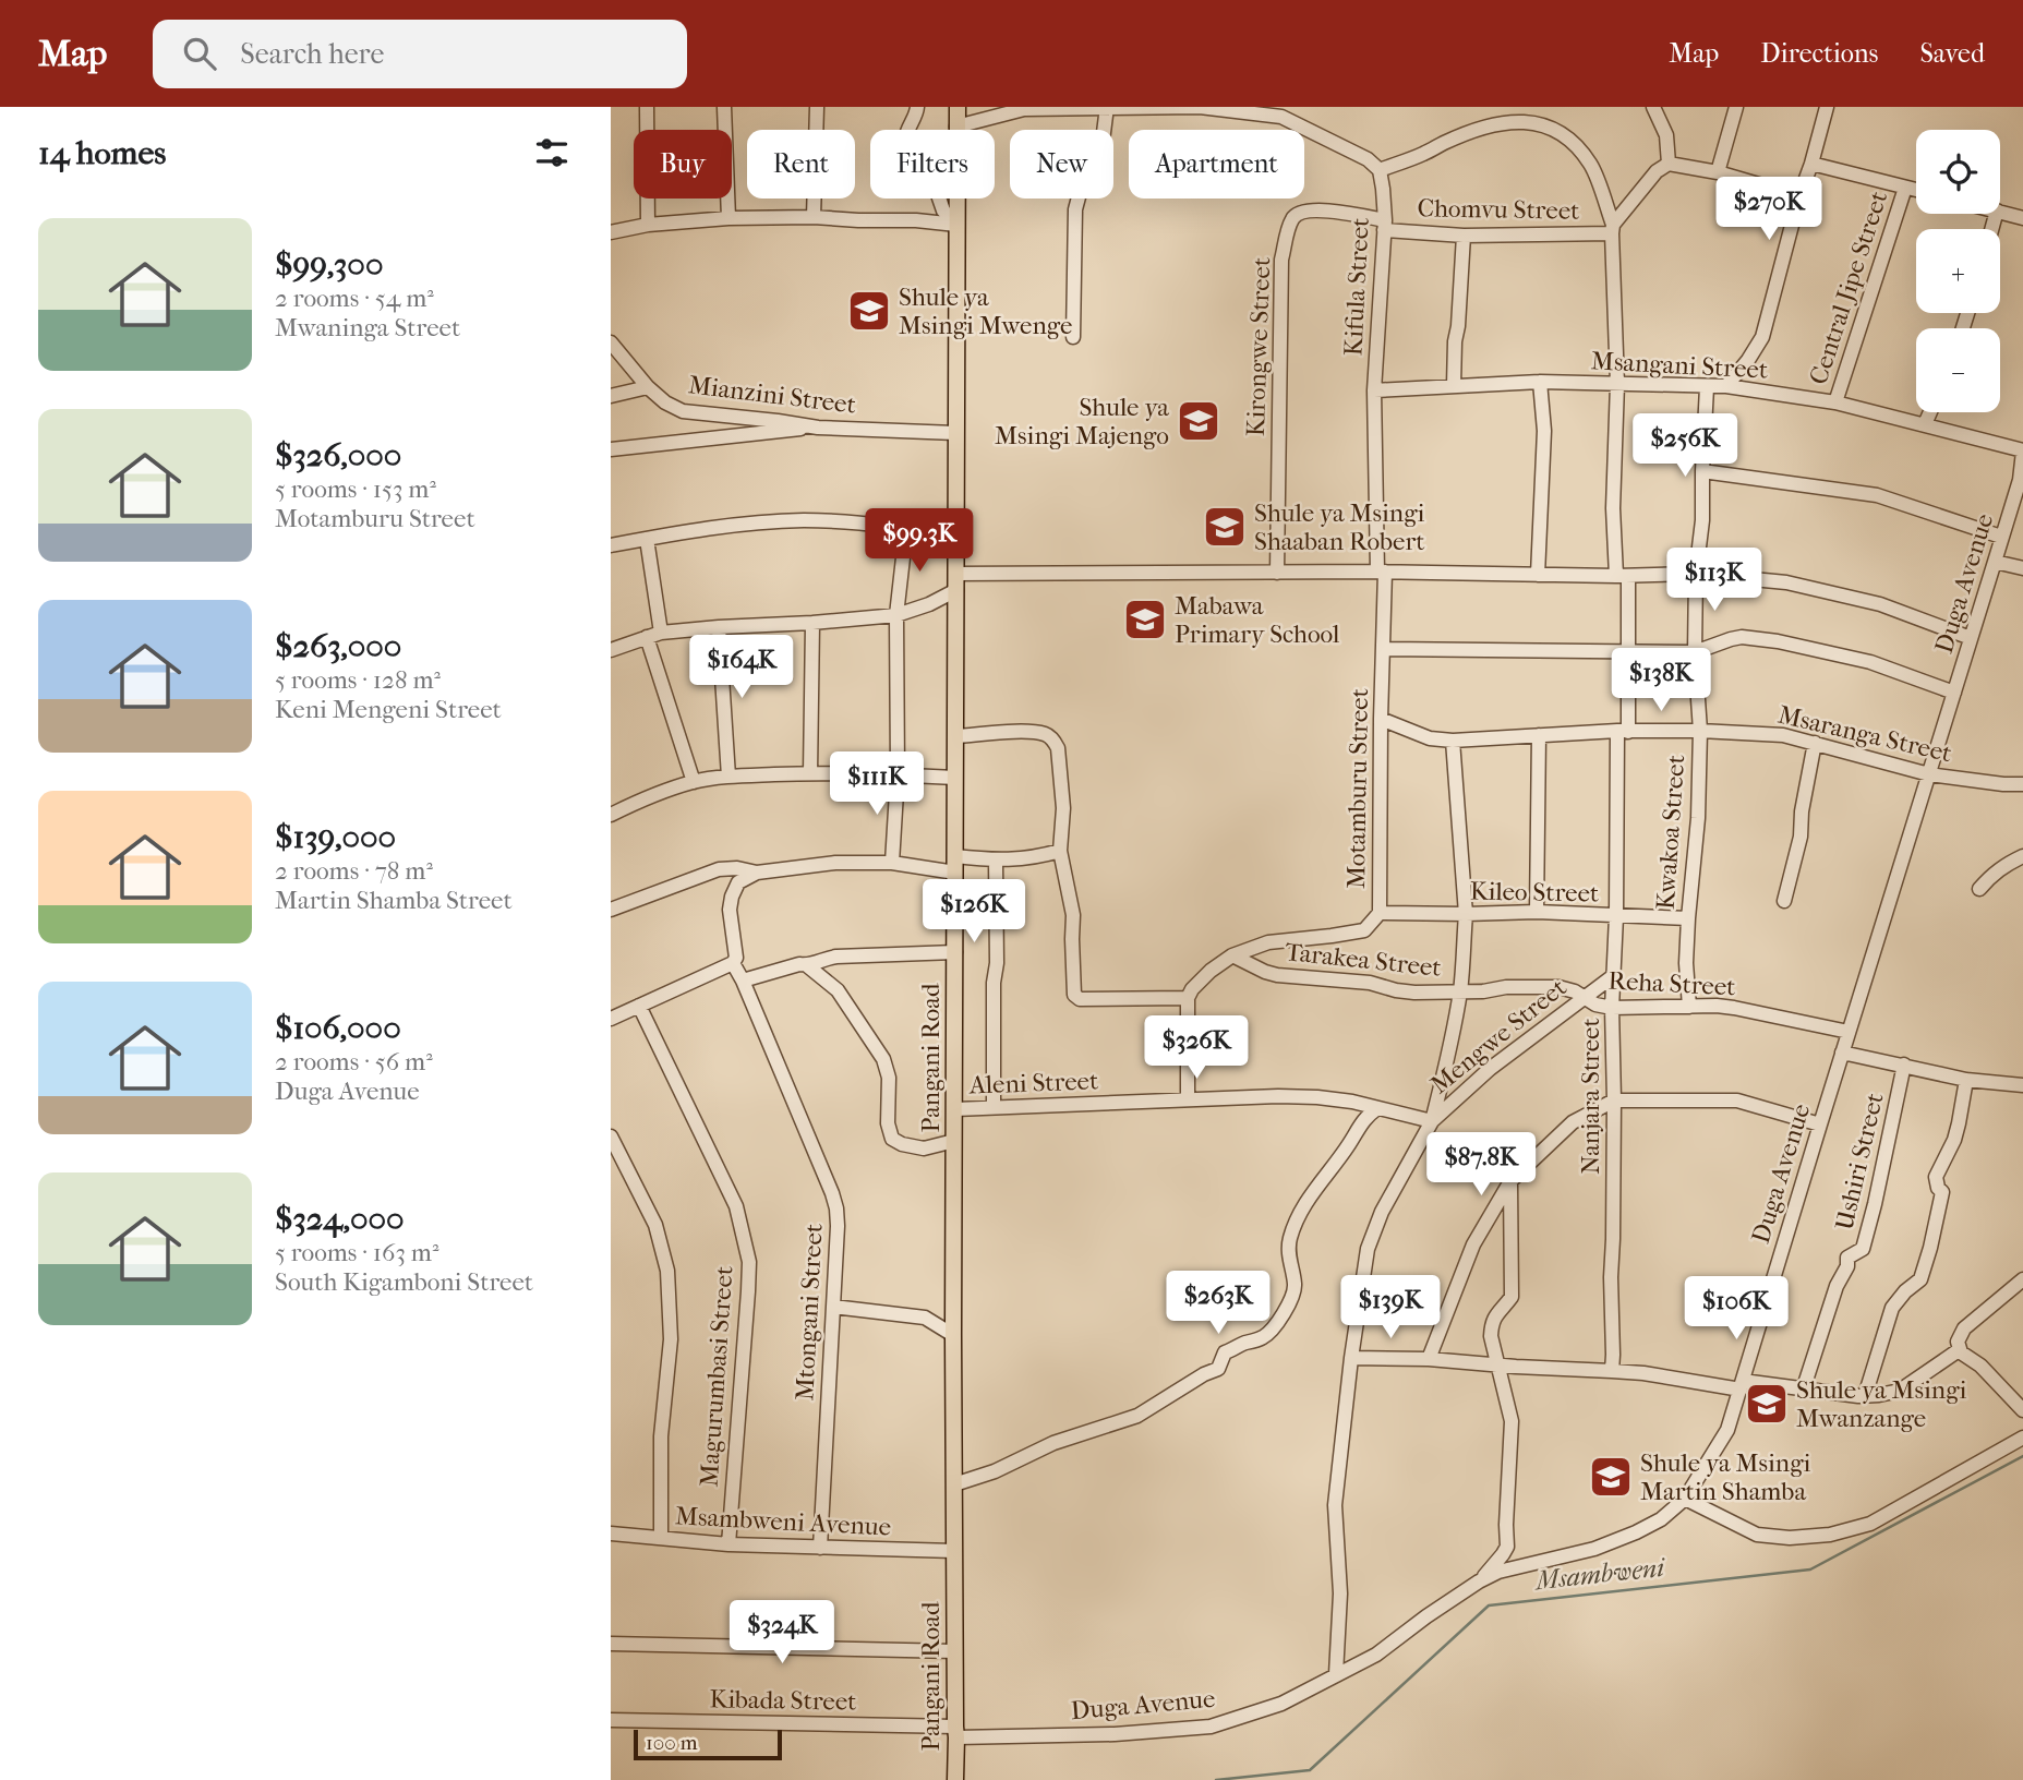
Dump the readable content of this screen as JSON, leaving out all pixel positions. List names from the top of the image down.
{
  "streets": {
    "main road": ["Pangani Road"],
    "street": [
      "Chomvu Street",
      "Kifula Street",
      "Central Jipe Street",
      "Kirongwe Street",
      "Msangani Street",
      "Mianzini Street",
      "Duga Avenue",
      "Msaranga Street",
      "Motamburu Street",
      "Kwakoa Street",
      "Kileo Street",
      "Tarakea Street",
      "Reha Street",
      "Mengwe Street",
      "Aleni Street",
      "Nanjara Street",
      "Ushiri Street",
      "Mtongani Street",
      "Magurumbasi Street",
      "Msambweni Avenue",
      "Kibada Street"
    ]
  },
  "crossings": [
    ["Chomvu Street", "Kifula Street"],
    ["Chomvu Street", "Kirongwe Street"],
    ["Chomvu Street", "Nanjara Street"],
    ["Kifula Street", "Kirongwe Street"],
    ["Kifula Street", "Msangani Street"],
    ["Kifula Street", "Motamburu Street"],
    ["Kifula Street", "Nanjara Street"],
    ["Central Jipe Street", "Msangani Street"],
    ["Msangani Street", "Duga Avenue"],
    ["Msangani Street", "Kwakoa Street"],
    ["Msangani Street", "Nanjara Street"],
    ["Mianzini Street", "Pangani Road"],
    ["Duga Avenue", "Msaranga Street"],
    ["Duga Avenue", "Reha Street"],
    ["Duga Avenue", "Mengwe Street"],
    ["Duga Avenue", "Pangani Road"],
    ["Duga Avenue", "Kibada Street"],
    ["Msaranga Street", "Motamburu Street"],
    ["Msaranga Street", "Kwakoa Street"],
    ["Msaranga Street", "Nanjara Street"],
    ["Motamburu Street", "Kileo Street"],
    ["Motamburu Street", "Tarakea Street"],
    ["Kwakoa Street", "Kileo Street"],
    ["Kwakoa Street", "Reha Street"],
    ["Kileo Street", "Nanjara Street"],
    ["Tarakea Street", "Reha Street"],
    ["Tarakea Street", "Mengwe Street"],
    ["Reha Street", "Mengwe Street"],
    ["Reha Street", "Nanjara Street"],
    ["Mengwe Street", "Aleni Street"],
    ["Mengwe Street", "Nanjara Street"],
    ["Pangani Road", "Aleni Street"],
    ["Pangani Road", "Msambweni Avenue"],
    ["Pangani Road", "Kibada Street"],
    ["Mtongani Street", "Msambweni Avenue"],
    ["Magurumbasi Street", "Msambweni Avenue"]
  ],
  "water": ["Msambweni"],
  "places": {
    "school or university": [
      "Shule ya Msingi Mwenge",
      "Shule ya Msingi Majengo",
      "Shule ya Msingi Shaaban Robert",
      "Mabawa Primary School",
      "Shule ya Msingi Mwanzange",
      "Shule ya Msingi Martin Shamba"
    ]
  },
  "scale_bar": "100 m",
  "page": {
    "header": "Map",
    "search": "Search here",
    "nav": ["Map", "Directions", "Saved"],
    "heading": "14 homes",
    "map_buttons": ["+", "−"],
    "chip": [
      "Buy",
      "Rent",
      "Filters",
      "New",
      "Apartment"
    ],
    "price": [
      "$270K",
      "$256K",
      "$99.3K",
      "$113K",
      "$164K",
      "$138K",
      "$111K",
      "$126K",
      "$326K",
      "$87.8K",
      "$263K",
      "$139K",
      "$106K",
      "$324K"
    ],
    "list": [
      {
        "name": "$99,300",
        "note": "2 rooms · 54 m² · Mwaninga Street"
      },
      {
        "name": "$326,000",
        "note": "5 rooms · 153 m² · Motamburu Street"
      },
      {
        "name": "$263,000",
        "note": "5 rooms · 128 m² · Keni Mengeni Street"
      },
      {
        "name": "$139,000",
        "note": "2 rooms · 78 m² · Martin Shamba Street"
      },
      {
        "name": "$106,000",
        "note": "2 rooms · 56 m² · Duga Avenue"
      },
      {
        "name": "$324,000",
        "note": "5 rooms · 163 m² · South Kigamboni Street"
      }
    ],
    "scale": "100 m"
  }
}
